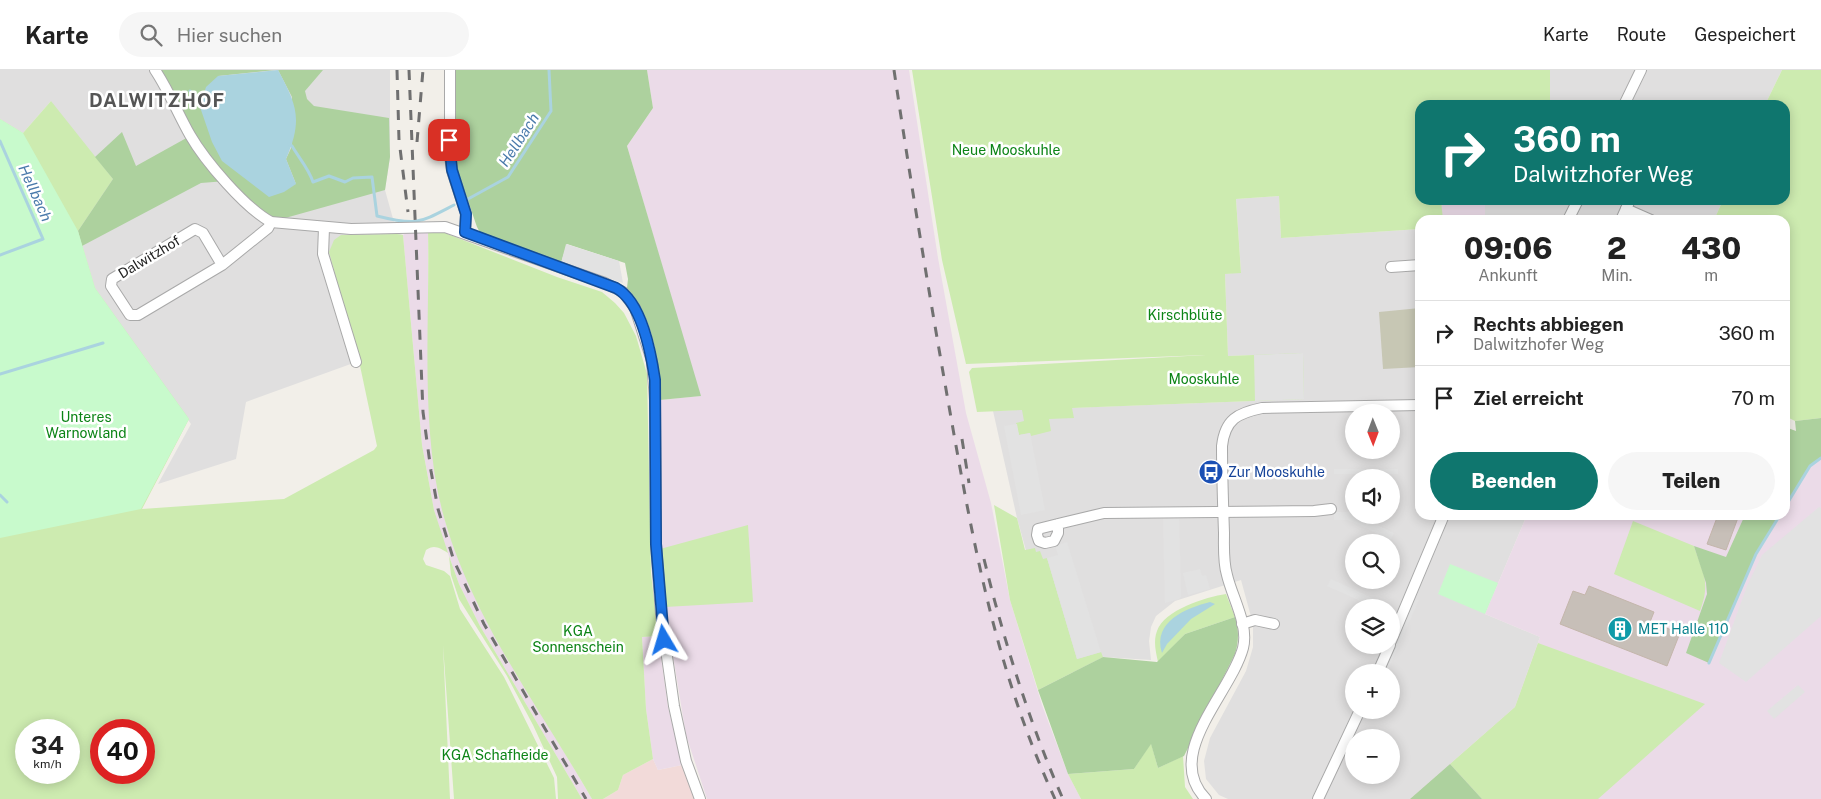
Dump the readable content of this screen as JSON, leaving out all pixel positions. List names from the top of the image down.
{
  "streets": {
    "street": ["Dalwitzhof"]
  },
  "districts": ["DALWITZHOF"],
  "water": ["Hellbach"],
  "parks": [
    "Neue Mooskuhle",
    "Kirschblüte",
    "Mooskuhle",
    "Unteres Warnowland",
    "KGA Sonnenschein",
    "KGA Schafheide"
  ],
  "places": {
    "bus stop": ["Zur Mooskuhle"],
    "building": ["MET Halle 110"]
  },
  "north": "bottom",
  "page": {
    "header": "Karte",
    "search": "Hier suchen",
    "nav": ["Karte", "Route", "Gespeichert"],
    "turn": ["360 m", "Dalwitzhofer Weg"],
    "eta": [
      "09:06",
      "Ankunft",
      "2",
      "Min.",
      "430",
      "m"
    ],
    "list": [
      {
        "name": "Rechts abbiegen",
        "note": "Dalwitzhofer Weg",
        "value": "360 m"
      },
      {
        "name": "Ziel erreicht",
        "value": "70 m"
      }
    ],
    "map_buttons": ["+", "−"],
    "buttons": ["Beenden", "Teilen"],
    "speed": "34 km/h",
    "limit": "40"
  }
}
